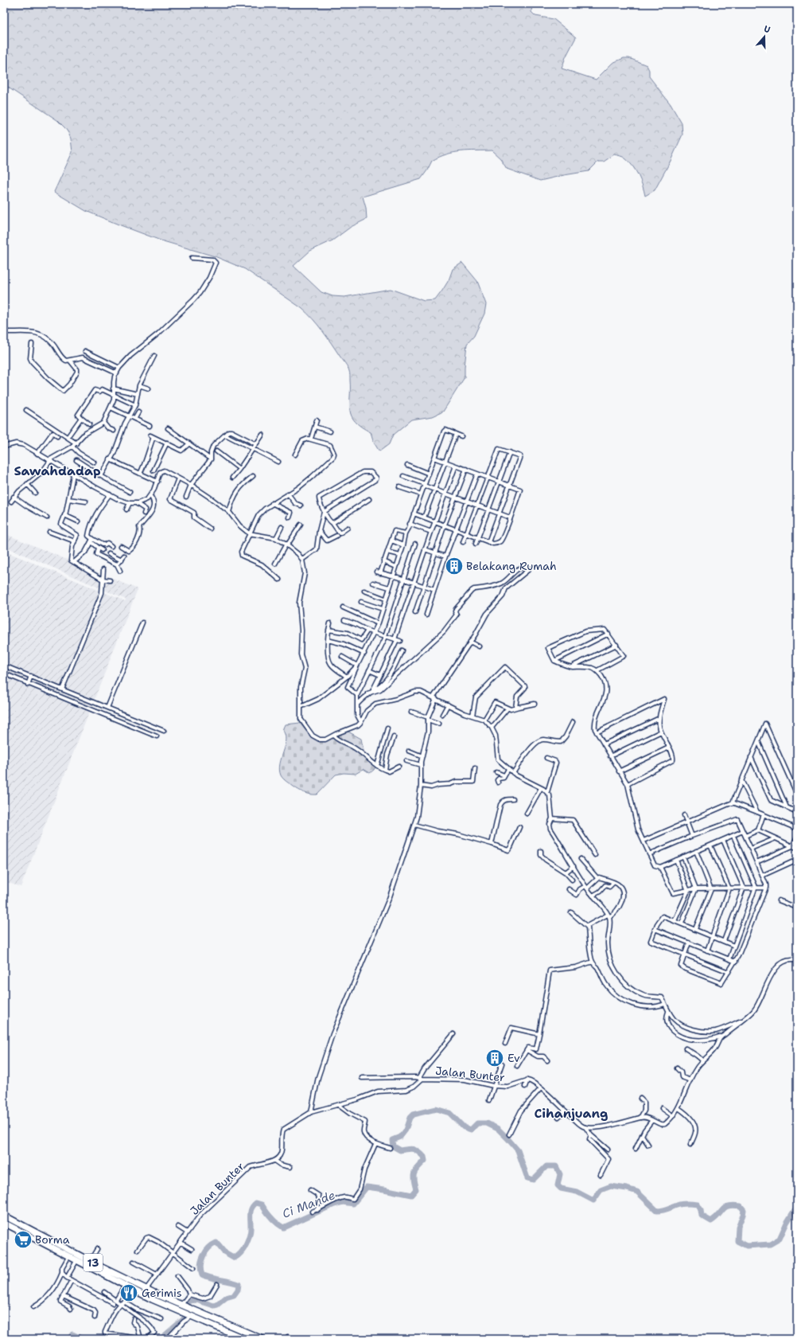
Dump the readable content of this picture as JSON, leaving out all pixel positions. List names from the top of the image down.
{
  "streets": {
    "highway": ["13"],
    "street": ["Jalan Bunter"]
  },
  "crossings": [
    ["Jalan Bunter", "13"]
  ],
  "districts": ["Sawahdadap", "Cihanjuang"],
  "water": ["Ci Mande"],
  "places": {
    "building": ["Belakang Rumah", "Ev"],
    "supermarket": ["Borma"],
    "restaurant": ["Gerimis"]
  },
  "north": "top"
}
